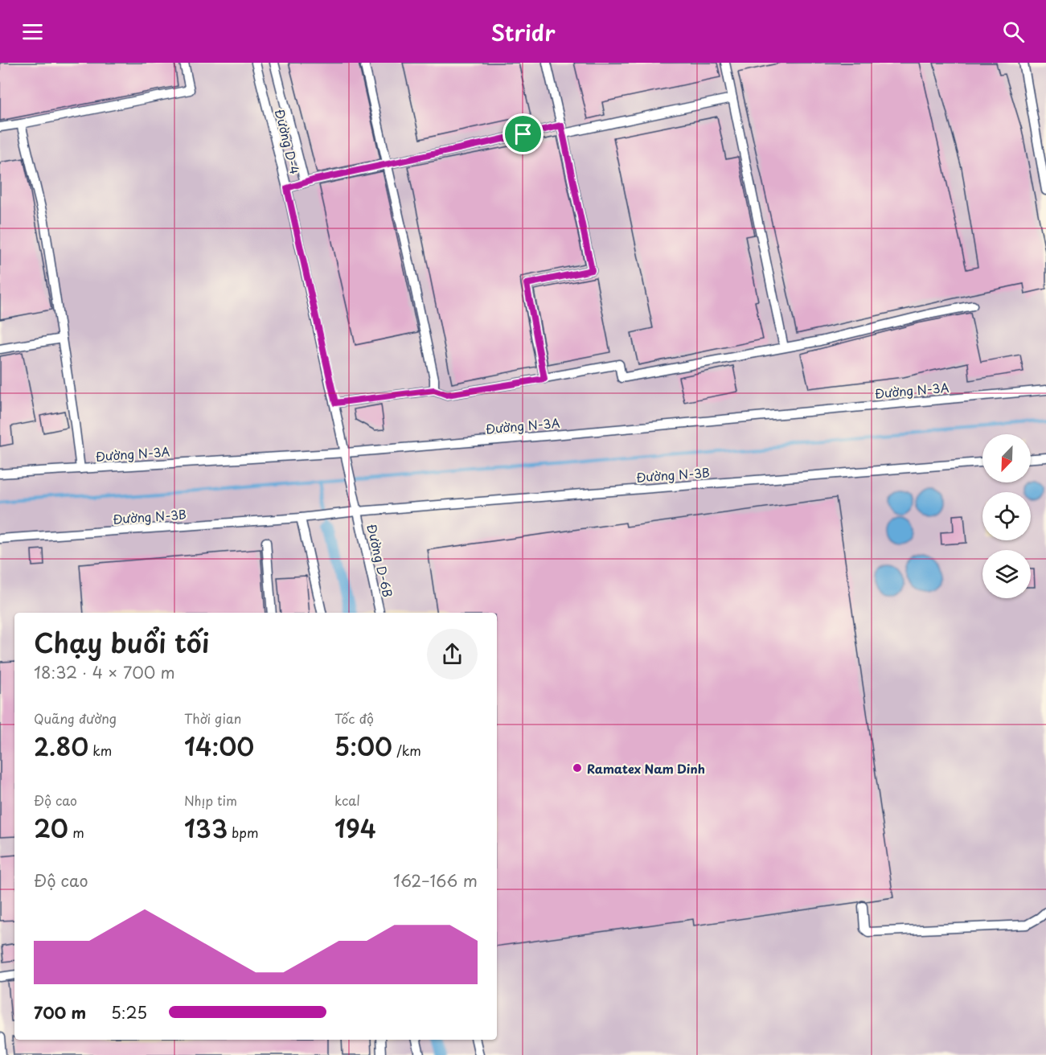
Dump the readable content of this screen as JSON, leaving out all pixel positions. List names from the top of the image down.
{
  "streets": {
    "street": [
      "Đường D-4",
      "Đường N-3A",
      "Đường N-3B",
      "Đường D-6B"
    ]
  },
  "crossings": [
    ["Đường D-4", "Đường N-3A"],
    ["Đường D-4", "Đường D-6B"],
    ["Đường N-3B", "Đường D-6B"]
  ],
  "places": ["Ramatex Nam Dinh"],
  "north": "bottom left",
  "page": {
    "header": "Stridr",
    "heading": ["Chạy buổi tối", "18:32 · 4 × 700 m"],
    "stats": [
      ["Quãng đường", "2.80 km"],
      ["Thời gian", "14:00"],
      ["Tốc độ", "5:00 /km"],
      ["Độ cao", "20 m"],
      ["Nhịp tim", "133 bpm"],
      ["kcal", "194"]
    ],
    "chart": ["Độ cao", "162–166 m"],
    "list": [
      {
        "name": "700 m",
        "note": "5:25"
      }
    ]
  }
}
